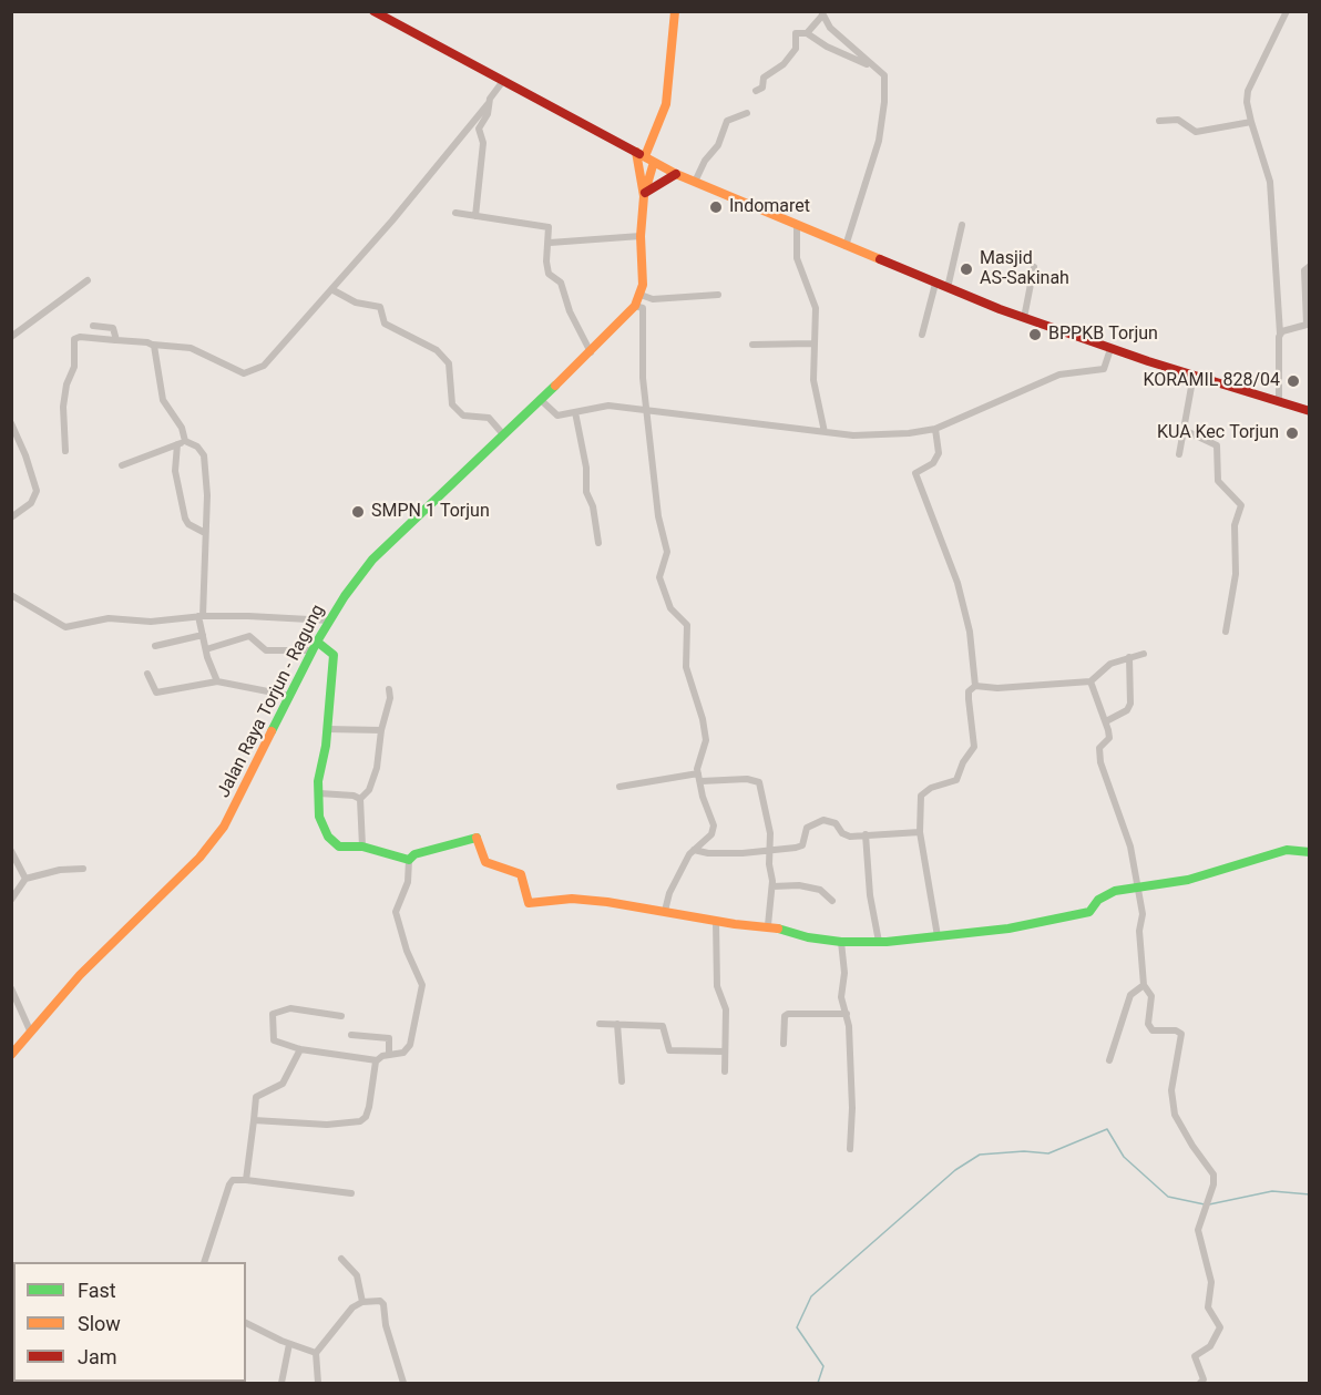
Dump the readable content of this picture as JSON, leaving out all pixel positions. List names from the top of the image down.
{
  "streets": {
    "main road": ["Jalan Raya Torjun - Ragung"]
  },
  "places": [
    "Indomaret",
    "Masjid AS-Sakinah",
    "BPPKB Torjun",
    "KORAMIL 828/04",
    "KUA Kec Torjun",
    "SMPN 1 Torjun"
  ],
  "legend": ["Fast", "Slow", "Jam"]
}
